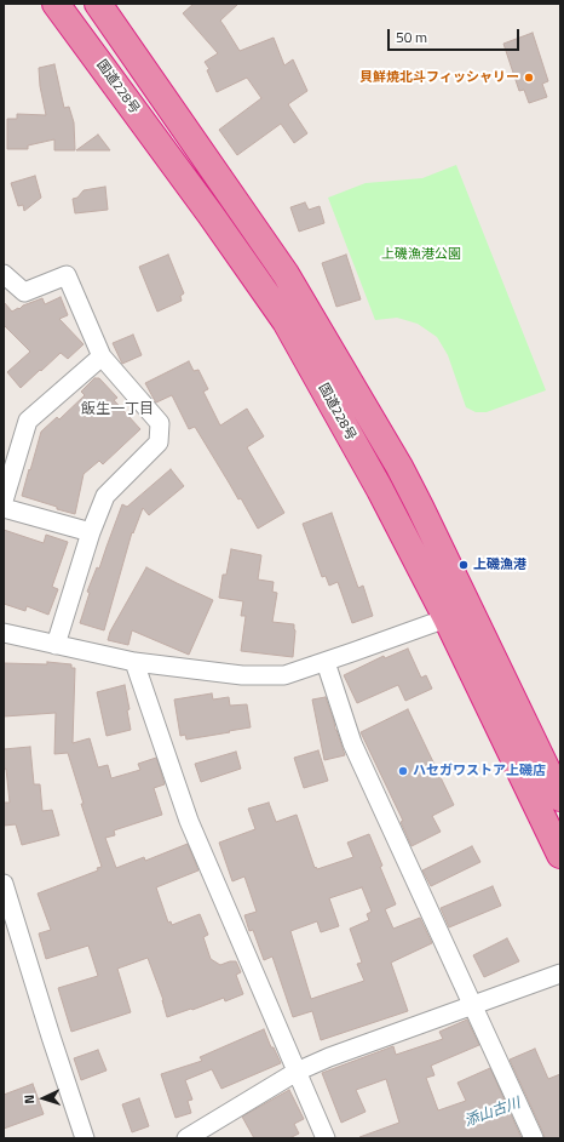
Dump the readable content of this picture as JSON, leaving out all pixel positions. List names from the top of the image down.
{
  "streets": {
    "highway": ["国道228号"]
  },
  "districts": ["飯生一丁目"],
  "water": ["添山古川"],
  "parks": ["上磯漁港公園"],
  "places": ["貝鮮焼北斗フィッシャリー", "上磯漁港", "ハセガワストア上磯店"],
  "scale_bar": "50 m",
  "north": "left"
}
